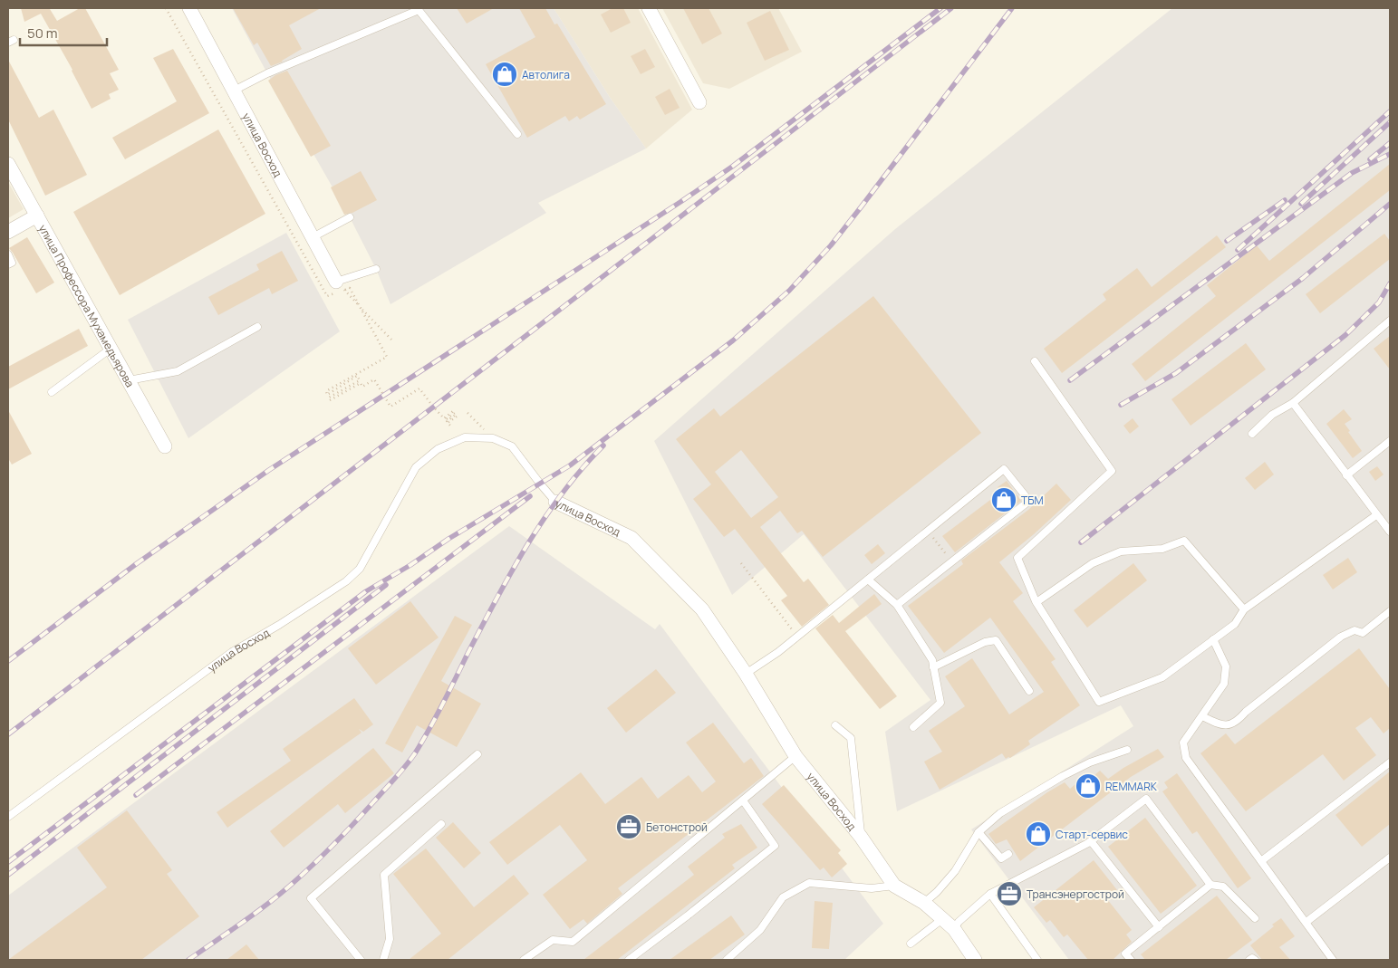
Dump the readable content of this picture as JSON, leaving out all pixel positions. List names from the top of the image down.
{
  "streets": {
    "street": ["улица Восход", "улица Профессора Мухамедьярова"]
  },
  "places": {
    "shop": [
      "Автолига",
      "ТБМ",
      "REMMARK",
      "Старт-сервис"
    ],
    "office": ["Бетонстрой", "Трансэнергострой"]
  },
  "scale_bar": "50 m"
}
